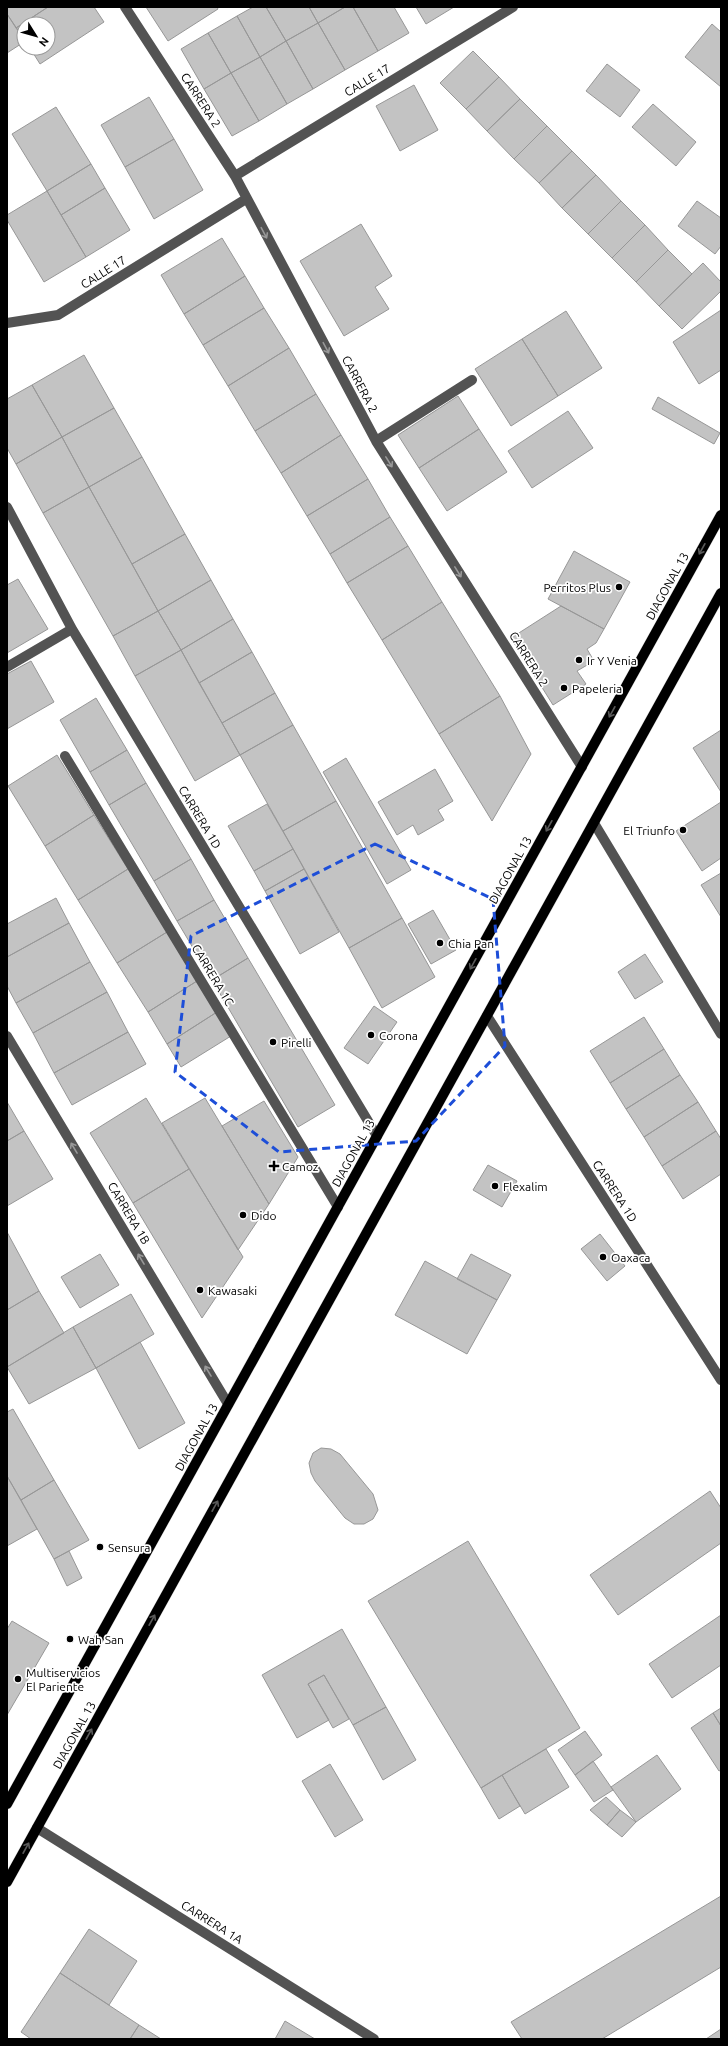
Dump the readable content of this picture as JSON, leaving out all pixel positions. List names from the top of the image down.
{
  "streets": {
    "main road": ["DIAGONAL 13"],
    "street": [
      "CALLE 17",
      "CARRERA 2",
      "CARRERA 1D",
      "CARRERA 1C",
      "CARRERA 1B",
      "CARRERA 1A"
    ]
  },
  "crossings": [
    ["CALLE 17", "CARRERA 2"],
    ["CARRERA 2", "DIAGONAL 13"],
    ["DIAGONAL 13", "CARRERA 1D"],
    ["DIAGONAL 13", "CARRERA 1C"],
    ["DIAGONAL 13", "CARRERA 1B"],
    ["DIAGONAL 13", "CARRERA 1A"]
  ],
  "one_way": ["CARRERA 2", "CARRERA 1B"],
  "places": {
    "other": [
      "Perritos Plus",
      "Ir Y Venia",
      "Papeleria",
      "El Triunfo",
      "Chia Pan",
      "Corona",
      "Pirelli",
      "Flexalim",
      "Dido",
      "Oaxaca",
      "Kawasaki",
      "Sensura",
      "Wah San",
      "Multiservicios El Pariente"
    ],
    "health": ["Camoz"]
  },
  "north": "bottom right"
}
